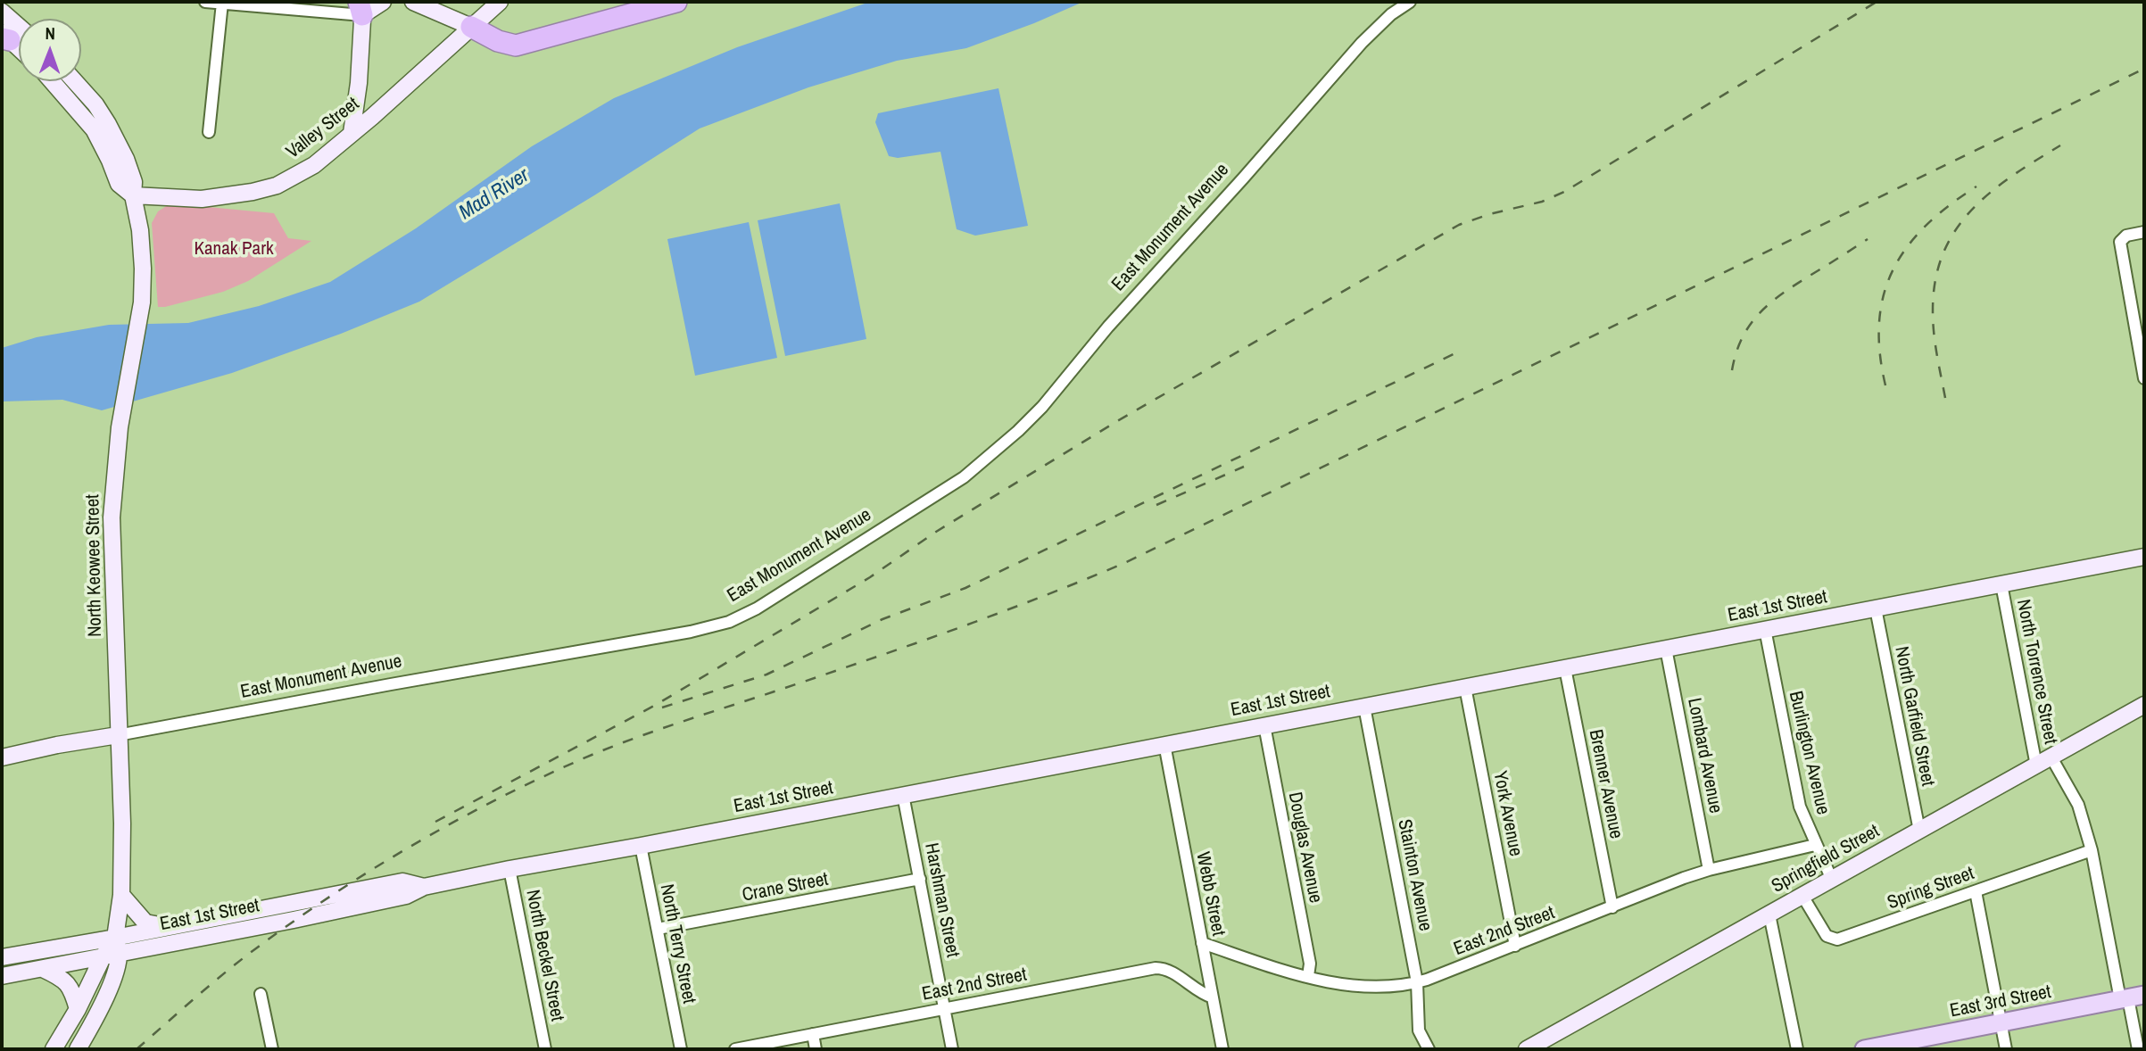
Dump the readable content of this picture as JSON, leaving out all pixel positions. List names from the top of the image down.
{
  "streets": {
    "main road": [
      "Valley Street",
      "East Monument Avenue",
      "North Keowee Street",
      "East 1st Street",
      "Springfield Street",
      "East 3rd Street"
    ],
    "street": [
      "North Torrence Street",
      "North Garfield Street",
      "Burlington Avenue",
      "Lombard Avenue",
      "Brenner Avenue",
      "York Avenue",
      "Douglas Avenue",
      "Stainton Avenue",
      "Crane Street",
      "Spring Street",
      "Webb Street",
      "Harshman Street",
      "East 2nd Street",
      "North Terry Street",
      "North Beckel Street"
    ]
  },
  "crossings": [
    ["Valley Street", "North Keowee Street"],
    ["East Monument Avenue", "North Keowee Street"],
    ["North Keowee Street", "East 1st Street"],
    ["East 1st Street", "North Torrence Street"],
    ["East 1st Street", "North Garfield Street"],
    ["East 1st Street", "Burlington Avenue"],
    ["East 1st Street", "Lombard Avenue"],
    ["East 1st Street", "Brenner Avenue"],
    ["East 1st Street", "York Avenue"],
    ["East 1st Street", "Douglas Avenue"],
    ["East 1st Street", "Stainton Avenue"],
    ["East 1st Street", "Webb Street"],
    ["East 1st Street", "Harshman Street"],
    ["East 1st Street", "North Terry Street"],
    ["East 1st Street", "North Beckel Street"],
    ["North Torrence Street", "Springfield Street"],
    ["North Torrence Street", "Spring Street"],
    ["North Torrence Street", "East 3rd Street"],
    ["North Garfield Street", "Springfield Street"],
    ["Burlington Avenue", "Springfield Street"],
    ["Burlington Avenue", "East 2nd Street"],
    ["Lombard Avenue", "East 2nd Street"],
    ["Brenner Avenue", "East 2nd Street"],
    ["York Avenue", "East 2nd Street"],
    ["Douglas Avenue", "East 2nd Street"],
    ["Springfield Street", "Spring Street"],
    ["Stainton Avenue", "East 2nd Street"],
    ["Crane Street", "Harshman Street"],
    ["Crane Street", "North Terry Street"],
    ["Webb Street", "East 2nd Street"],
    ["Harshman Street", "East 2nd Street"]
  ],
  "water": ["Mad River"],
  "parks": ["Kanak Park"],
  "north": "top"
}
